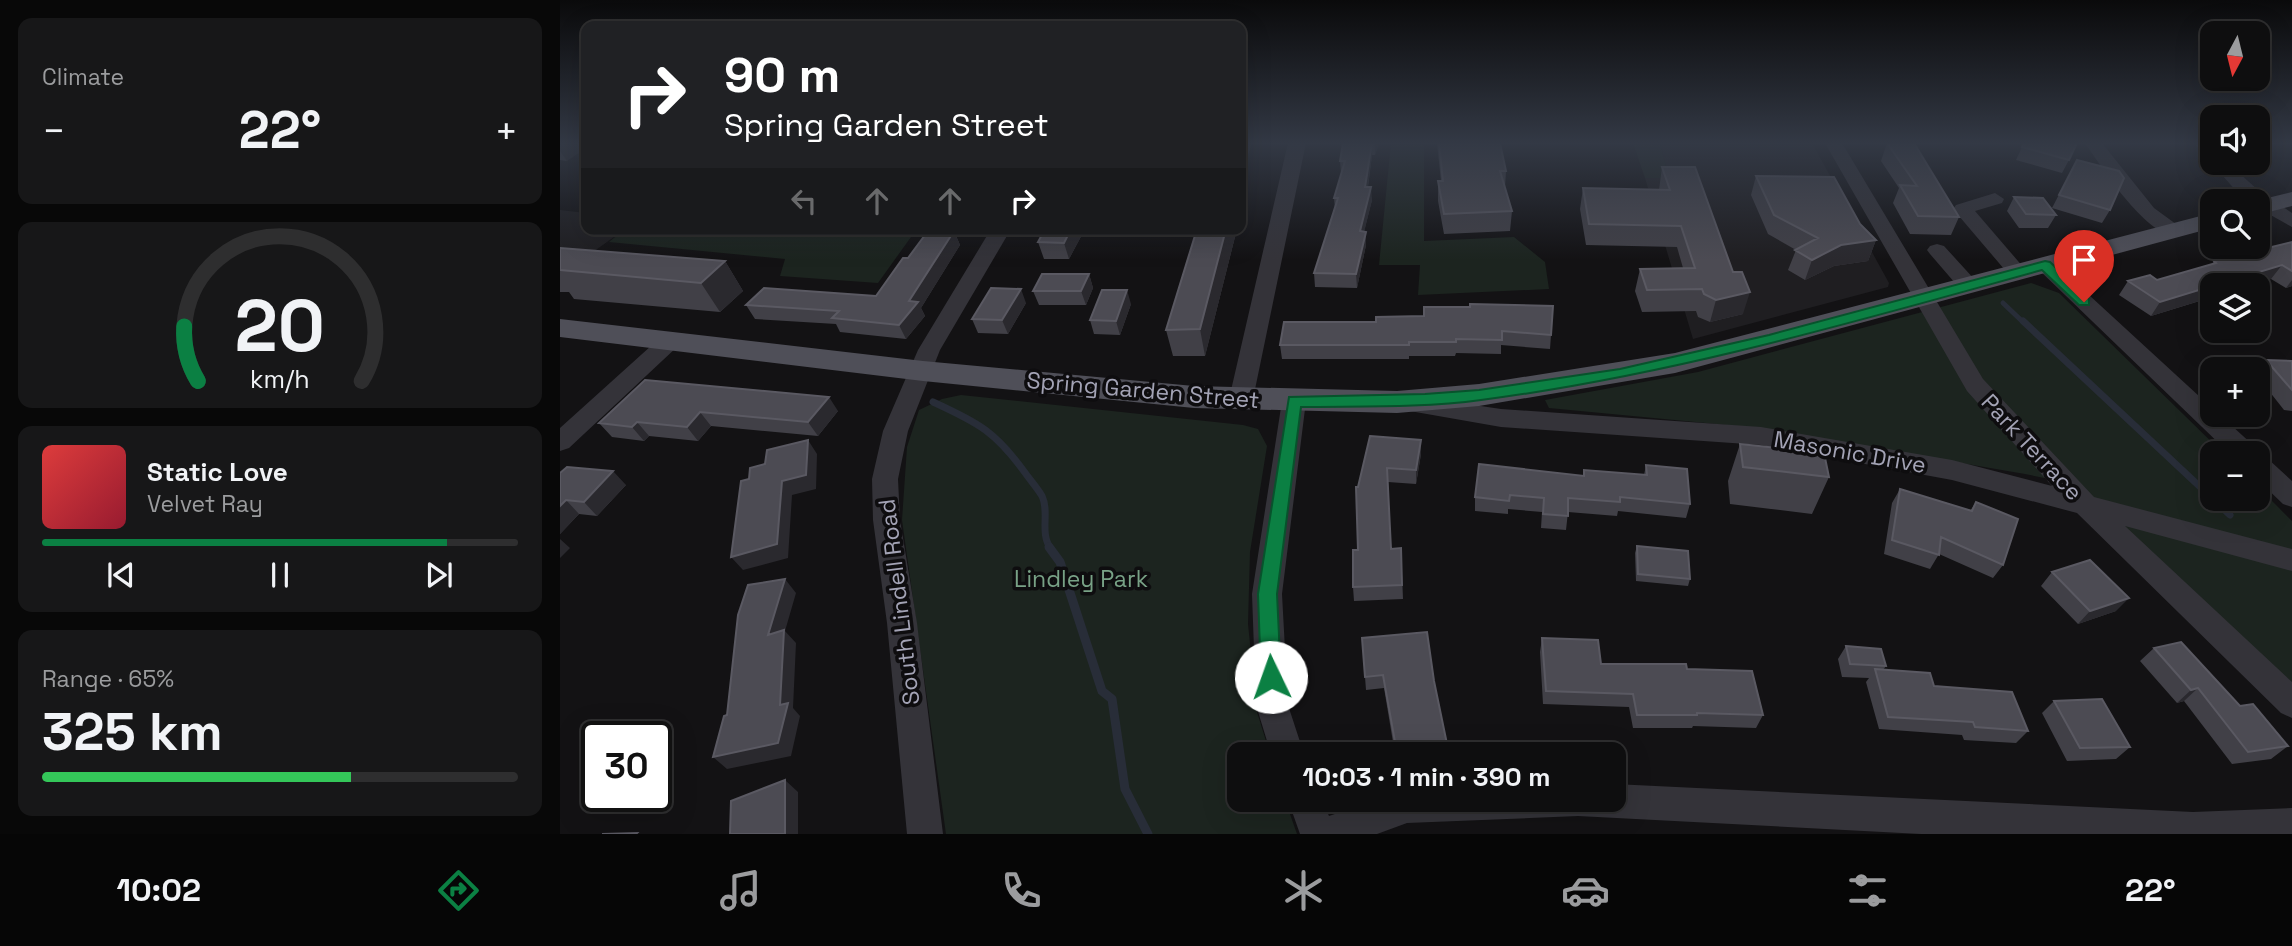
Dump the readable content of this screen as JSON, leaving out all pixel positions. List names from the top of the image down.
{
  "streets": {
    "main road": ["Spring Garden Street"],
    "street": ["Park Terrace", "Masonic Drive", "South Lindell Road"]
  },
  "crossings": [
    ["Spring Garden Street", "Park Terrace"],
    ["Spring Garden Street", "Masonic Drive"],
    ["Spring Garden Street", "South Lindell Road"],
    ["Park Terrace", "Masonic Drive"]
  ],
  "parks": ["Lindley Park"],
  "north": "bottom",
  "page": {
    "tile": [
      "Climate",
      ["Range · 65%", "325 km"]
    ],
    "map_buttons": ["+", "−"],
    "turn": ["90 m", "Spring Garden Street"],
    "heat": ["−", "22°", "+"],
    "song": ["Static Love", "Velvet Ray"],
    "limit": "30",
    "trip": "10:03 · 1 min · 390 m",
    "tabs": ["10:02", "22°"],
    "gauge": ["20", "km/h"]
  }
}
